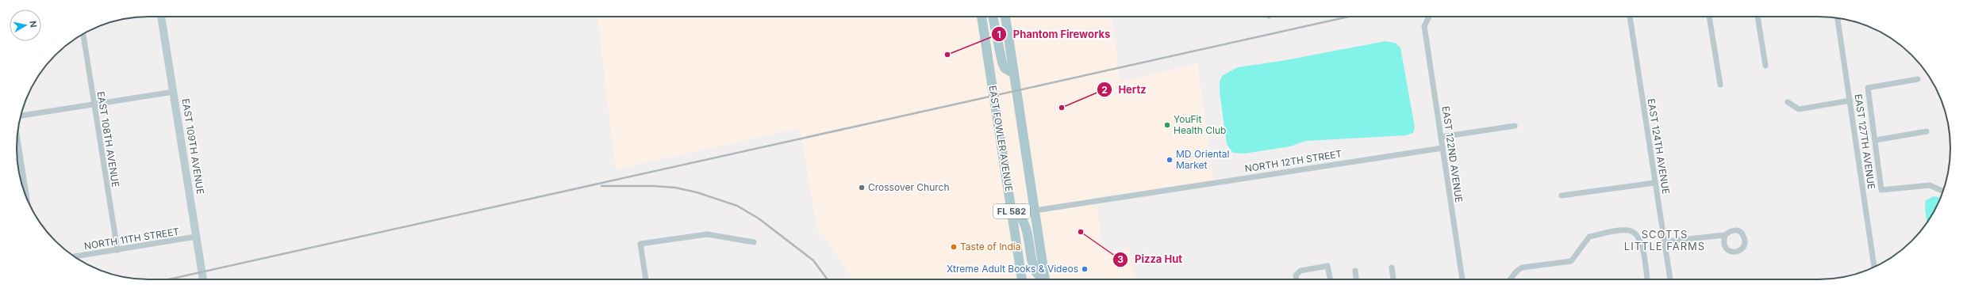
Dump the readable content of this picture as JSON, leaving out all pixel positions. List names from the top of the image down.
{
  "streets": {
    "main road": ["EAST FOWLER AVENUE", "FL 582"],
    "street": [
      "EAST 108TH AVENUE",
      "EAST 127TH AVENUE",
      "EAST 109TH AVENUE",
      "EAST 124TH AVENUE",
      "EAST 122ND AVENUE",
      "NORTH 12TH STREET",
      "NORTH 11TH STREET"
    ]
  },
  "crossings": [
    ["EAST 108TH AVENUE", "NORTH 11TH STREET"],
    ["EAST 109TH AVENUE", "NORTH 11TH STREET"],
    ["EAST 122ND AVENUE", "NORTH 12TH STREET"],
    ["NORTH 12TH STREET", "FL 582"]
  ],
  "districts": ["SCOTTS LITTLE FARMS"],
  "places": [
    "Phantom Fireworks",
    "Hertz",
    "YouFit Health Club",
    "MD Oriental Market",
    "Crossover Church",
    "Pizza Hut",
    "Taste of India",
    "Xtreme Adult Books & Videos"
  ],
  "north": "right"
}
